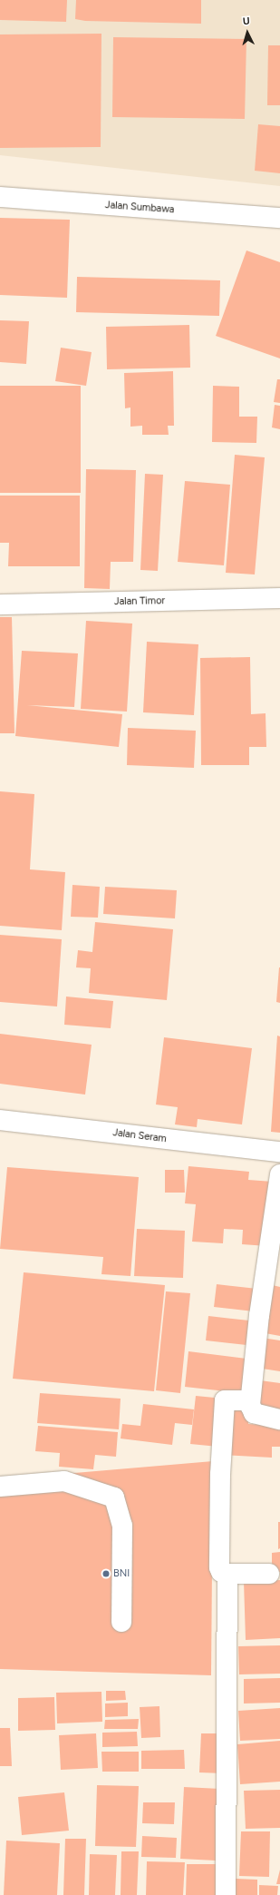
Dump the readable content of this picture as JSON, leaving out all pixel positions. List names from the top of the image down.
{
  "streets": {
    "street": ["Jalan Sumbawa", "Jalan Timor", "Jalan Seram"]
  },
  "places": ["BNI"],
  "north": "top"
}
